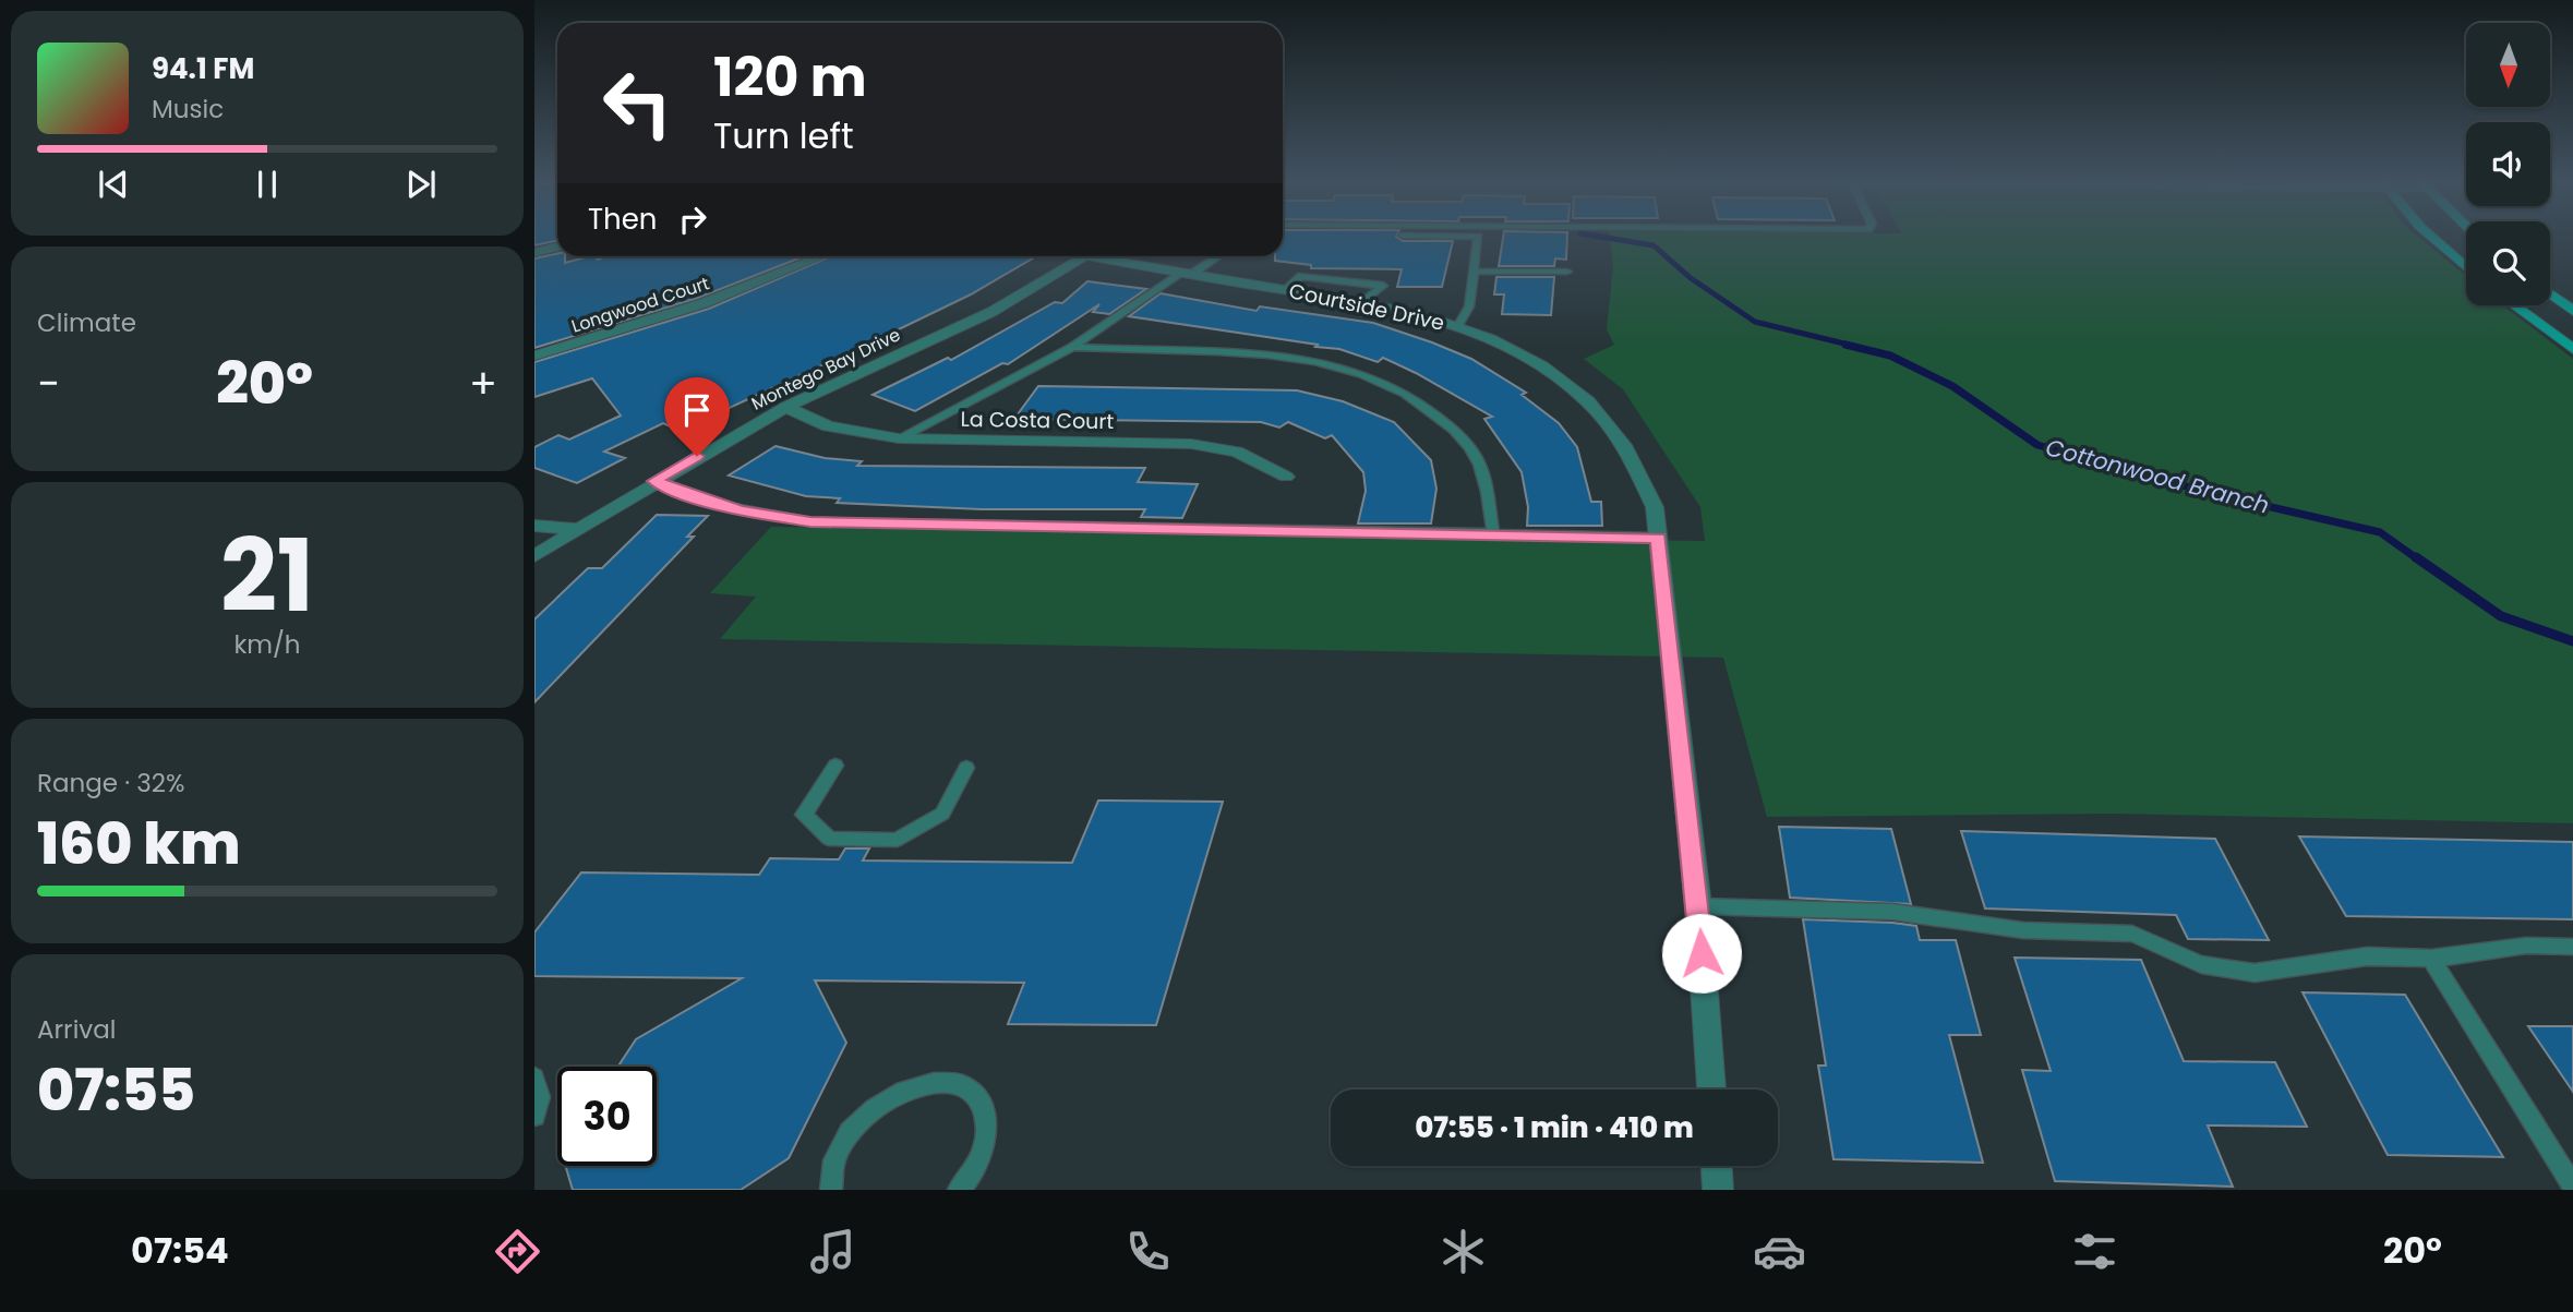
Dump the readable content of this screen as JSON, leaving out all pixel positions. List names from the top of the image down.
{
  "streets": {
    "street": [
      "Longwood Court",
      "Courtside Drive",
      "Montego Bay Drive",
      "La Costa Court"
    ]
  },
  "crossings": [
    ["Montego Bay Drive", "La Costa Court"]
  ],
  "water": ["Cottonwood Branch"],
  "north": "bottom",
  "page": {
    "turn": ["120 m", "Turn left"],
    "song": ["94.1 FM", "Music"],
    "then": "Then",
    "tile": [
      "Climate",
      ["21", "km/h"],
      ["Range · 32%", "160 km"],
      ["Arrival", "07:55"]
    ],
    "heat": ["−", "20°", "+"],
    "limit": "30",
    "trip": "07:55 · 1 min · 410 m",
    "tabs": ["07:54", "20°"]
  }
}
